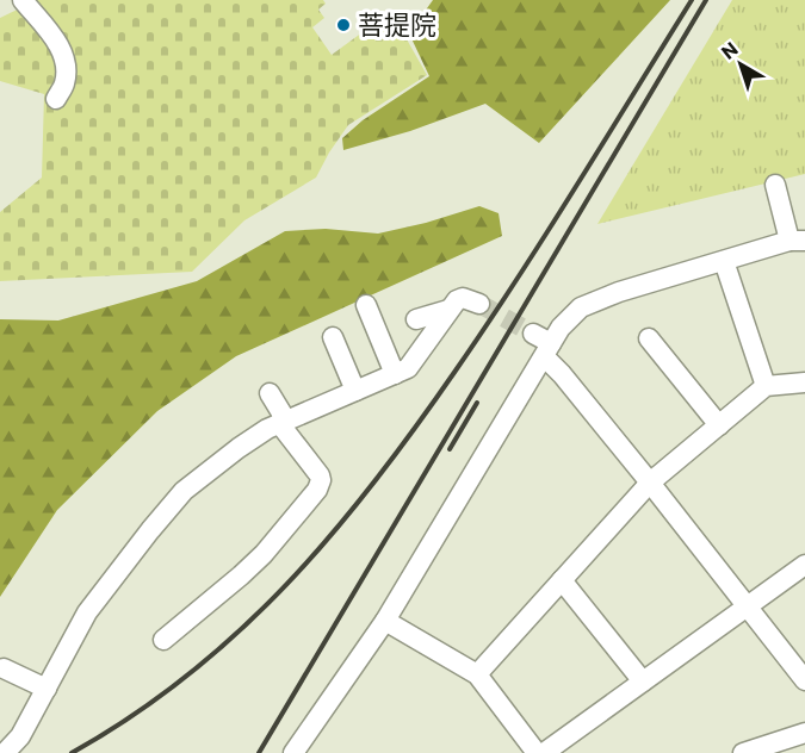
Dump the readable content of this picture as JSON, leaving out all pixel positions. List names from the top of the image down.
{
  "places": ["菩提院"],
  "north": "top left"
}
